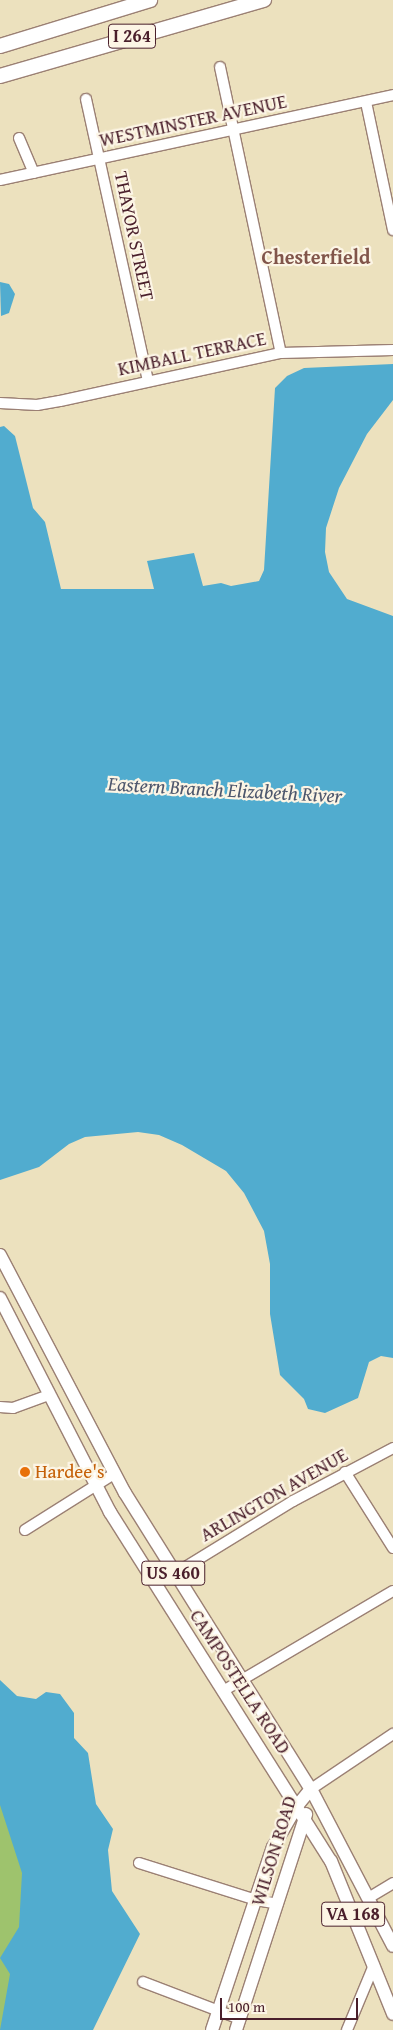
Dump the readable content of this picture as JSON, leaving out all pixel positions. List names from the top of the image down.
{
  "streets": {
    "highway": ["I 264"],
    "main road": [
      "US 460",
      "CAMPOSTELLA ROAD",
      "WILSON ROAD",
      "VA 168"
    ],
    "street": [
      "WESTMINSTER AVENUE",
      "THAYOR STREET",
      "KIMBALL TERRACE",
      "ARLINGTON AVENUE"
    ]
  },
  "crossings": [
    ["WESTMINSTER AVENUE", "THAYOR STREET"],
    ["THAYOR STREET", "KIMBALL TERRACE"],
    ["ARLINGTON AVENUE", "CAMPOSTELLA ROAD"],
    ["CAMPOSTELLA ROAD", "WILSON ROAD"]
  ],
  "districts": ["Chesterfield"],
  "water": ["Eastern Branch Elizabeth River"],
  "places": ["Hardee's"],
  "scale_bar": "100 m"
}
